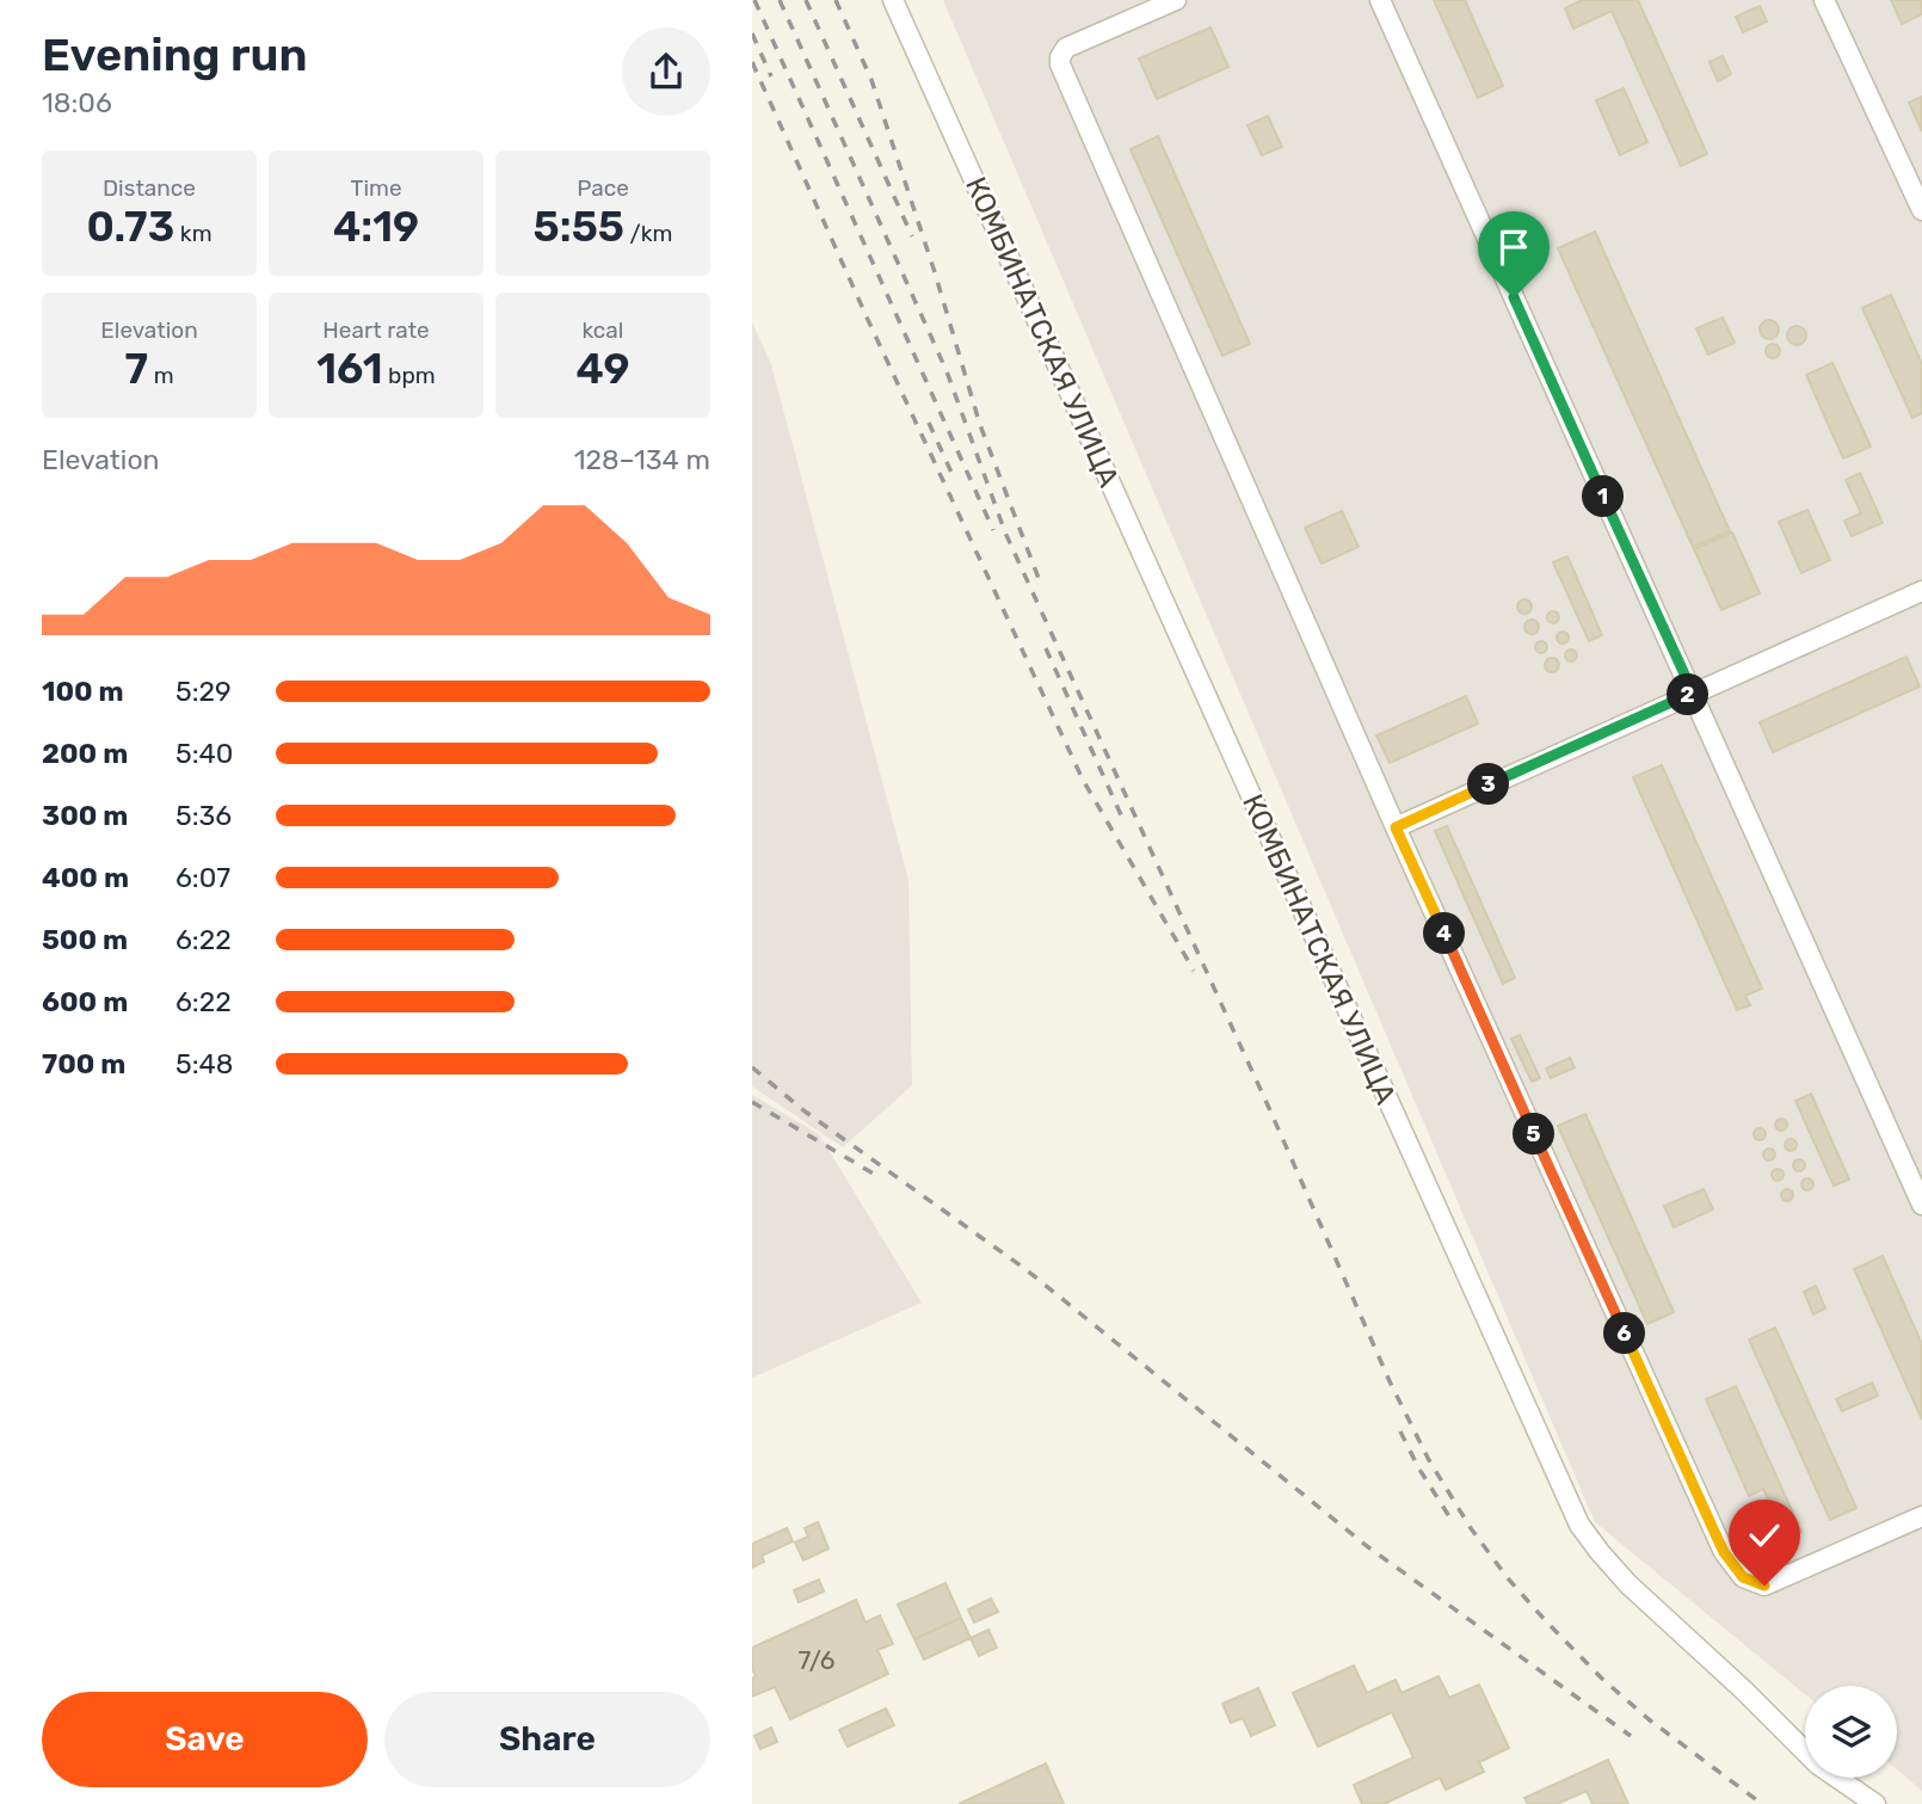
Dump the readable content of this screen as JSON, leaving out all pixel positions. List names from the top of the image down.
{
  "streets": {
    "street": ["КОМБИНАТСКАЯ УЛИЦА"]
  },
  "house_numbers": ["7/6"],
  "page": {
    "heading": ["Evening run", "18:06"],
    "stats": [
      ["Distance", "0.73 km"],
      ["Time", "4:19"],
      ["Pace", "5:55 /km"],
      ["Elevation", "7 m"],
      ["Heart rate", "161 bpm"],
      ["kcal", "49"]
    ],
    "chart": ["Elevation", "128–134 m"],
    "pins": [
      "1",
      "2",
      "3",
      "4",
      "5",
      "6"
    ],
    "list": [
      {
        "name": "100 m",
        "note": "5:29"
      },
      {
        "name": "200 m",
        "note": "5:40"
      },
      {
        "name": "300 m",
        "note": "5:36"
      },
      {
        "name": "400 m",
        "note": "6:07"
      },
      {
        "name": "500 m",
        "note": "6:22"
      },
      {
        "name": "600 m",
        "note": "6:22"
      },
      {
        "name": "700 m",
        "note": "5:48"
      }
    ],
    "buttons": ["Save", "Share"]
  }
}
